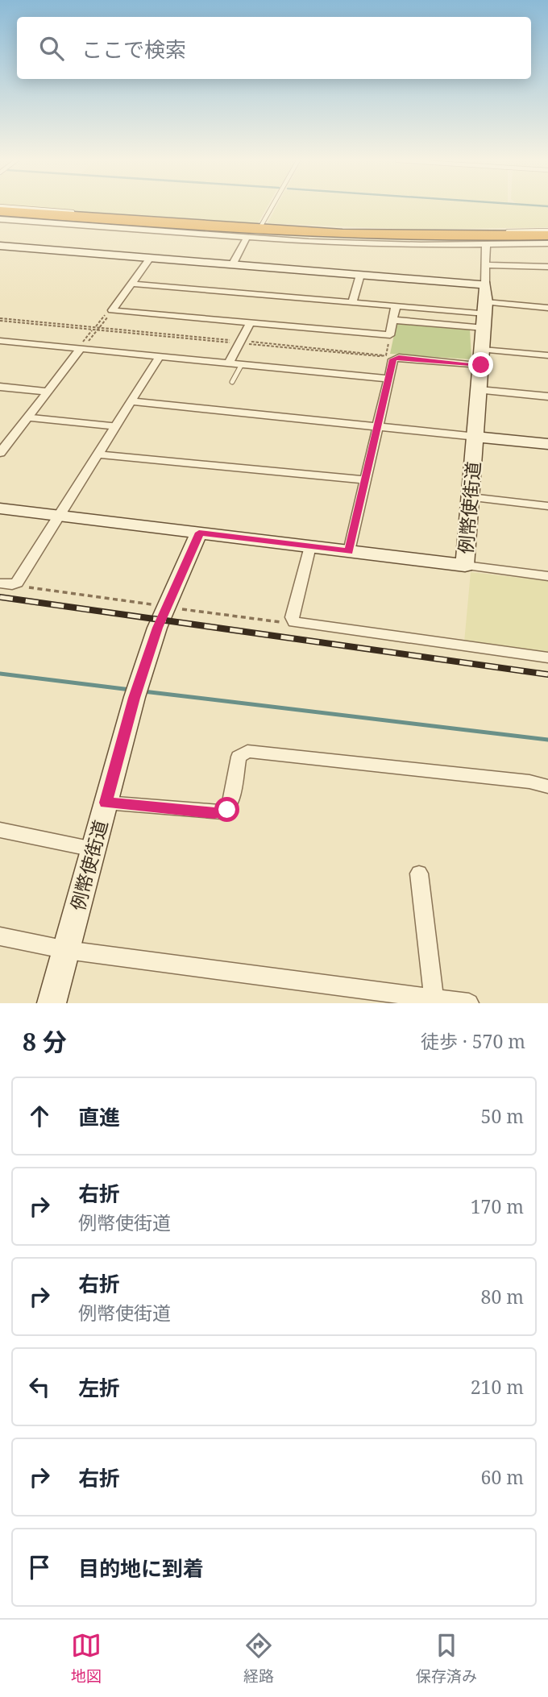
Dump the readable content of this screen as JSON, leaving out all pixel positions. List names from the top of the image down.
{
  "streets": {
    "street": ["例幣使街道"]
  },
  "page": {
    "search": "ここで検索",
    "heading": ["8 分", "徒歩 · 570 m"],
    "list": [
      ["直進", "50 m"],
      ["右折", "例幣使街道", "170 m"],
      ["右折", "例幣使街道", "80 m"],
      ["左折", "210 m"],
      ["右折", "60 m"],
      "目的地に到着"
    ],
    "nav": ["地図", "経路", "保存済み"]
  }
}
